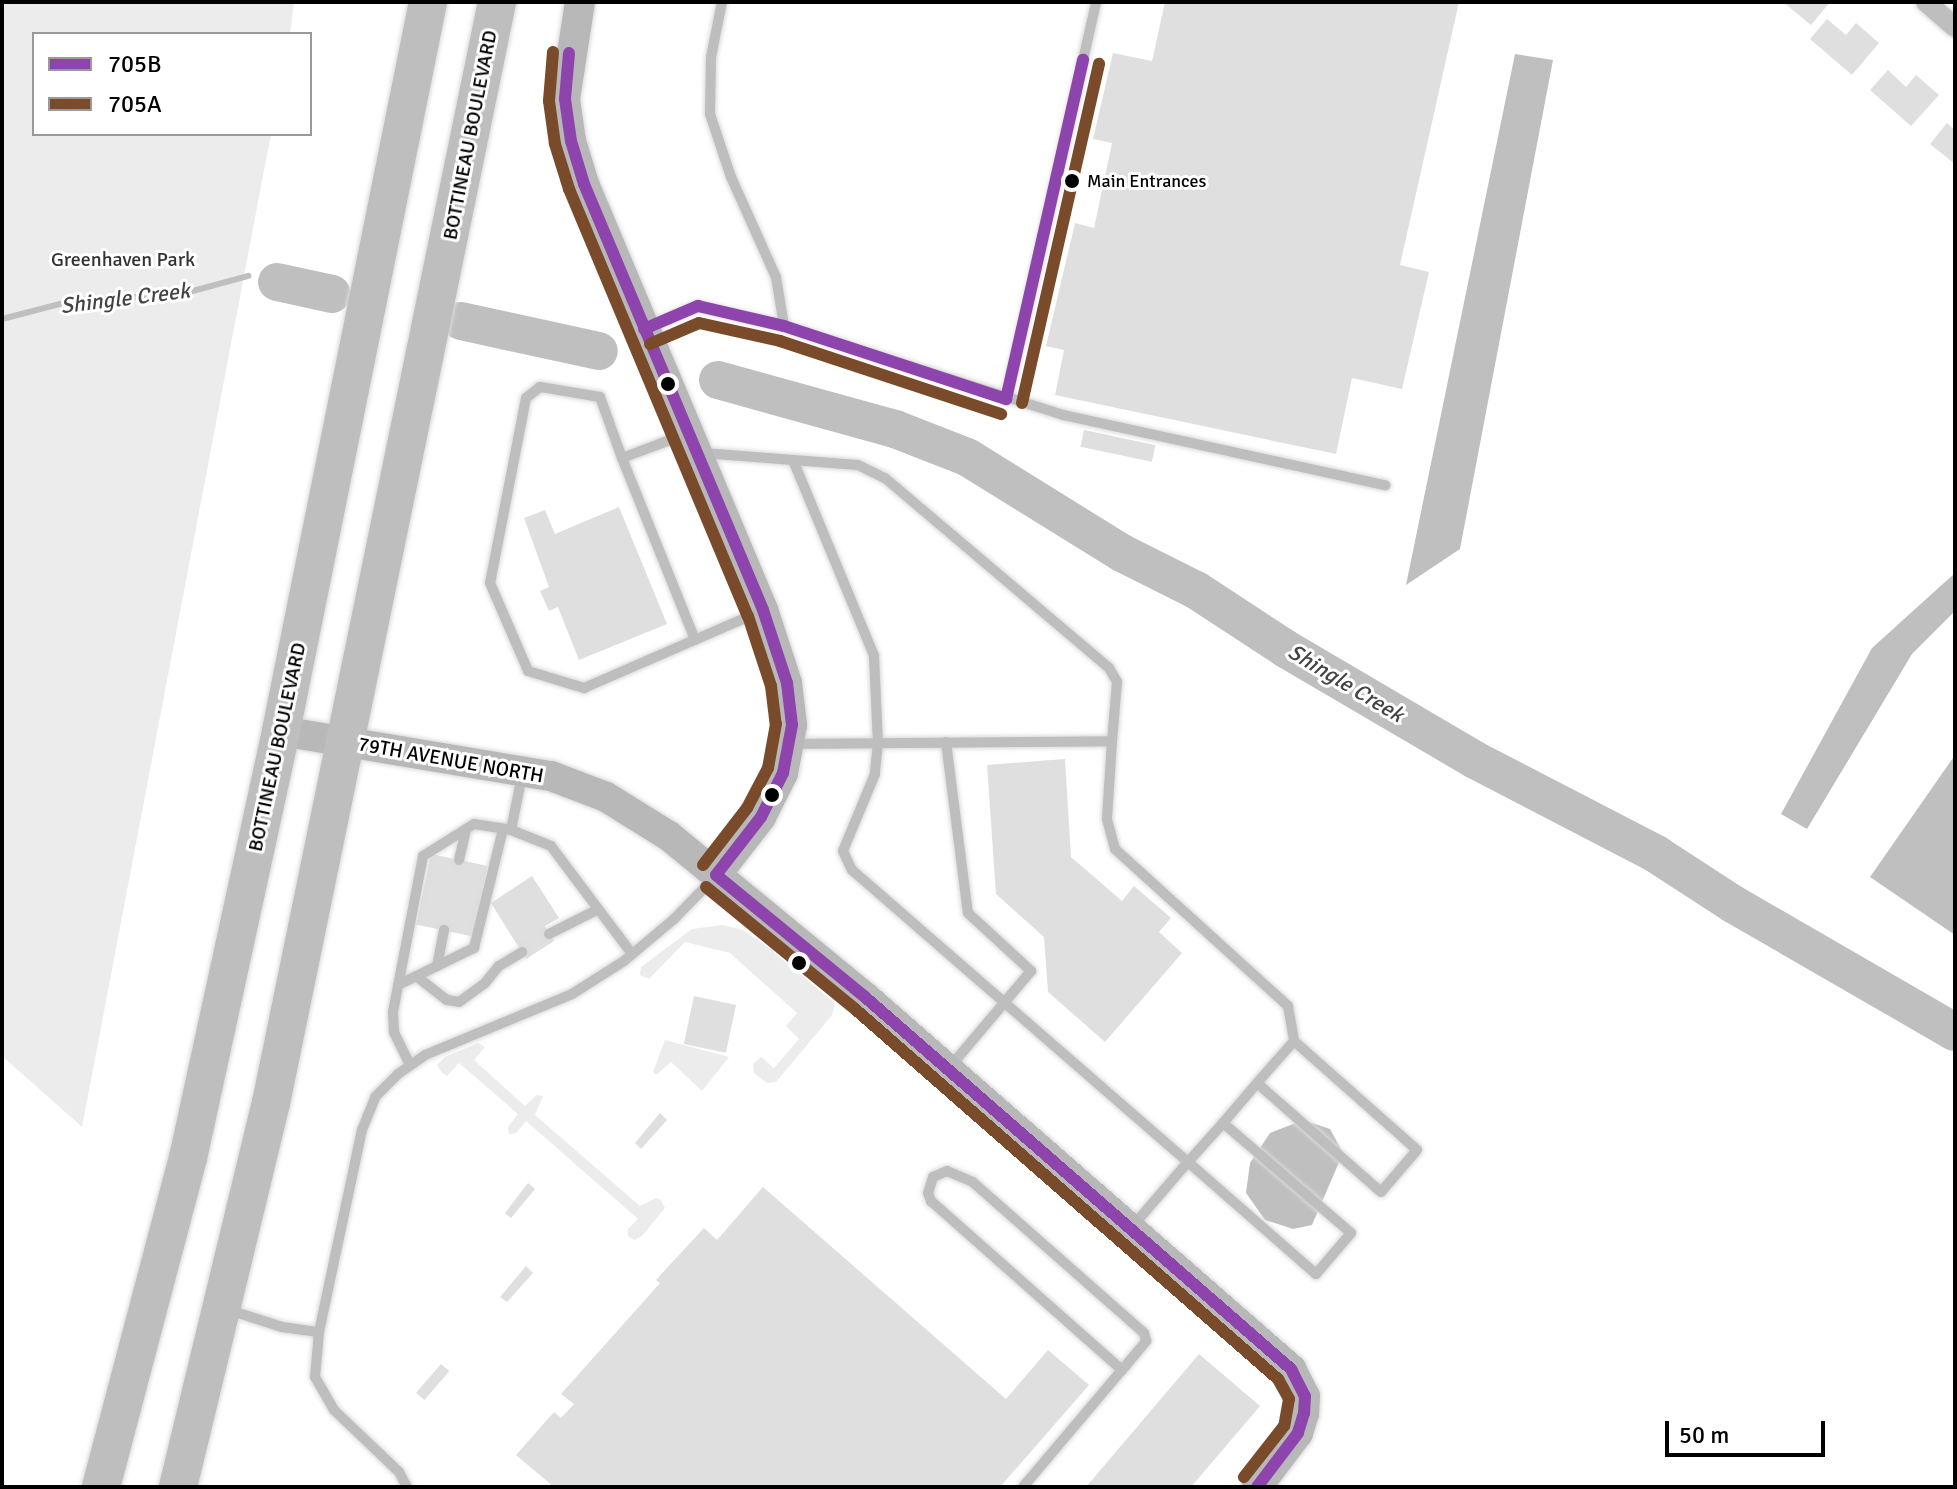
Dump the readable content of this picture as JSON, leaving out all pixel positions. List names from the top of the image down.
{
  "streets": {
    "highway": ["BOTTINEAU BOULEVARD"],
    "street": ["79TH AVENUE NORTH"]
  },
  "crossings": [
    ["BOTTINEAU BOULEVARD", "79TH AVENUE NORTH"]
  ],
  "water": ["Shingle Creek"],
  "parks": ["Greenhaven Park"],
  "places": ["Main Entrances"],
  "lines": ["transit line 705A", "transit line 705B"],
  "legend": ["705B", "705A"],
  "scale_bar": "50 m"
}
